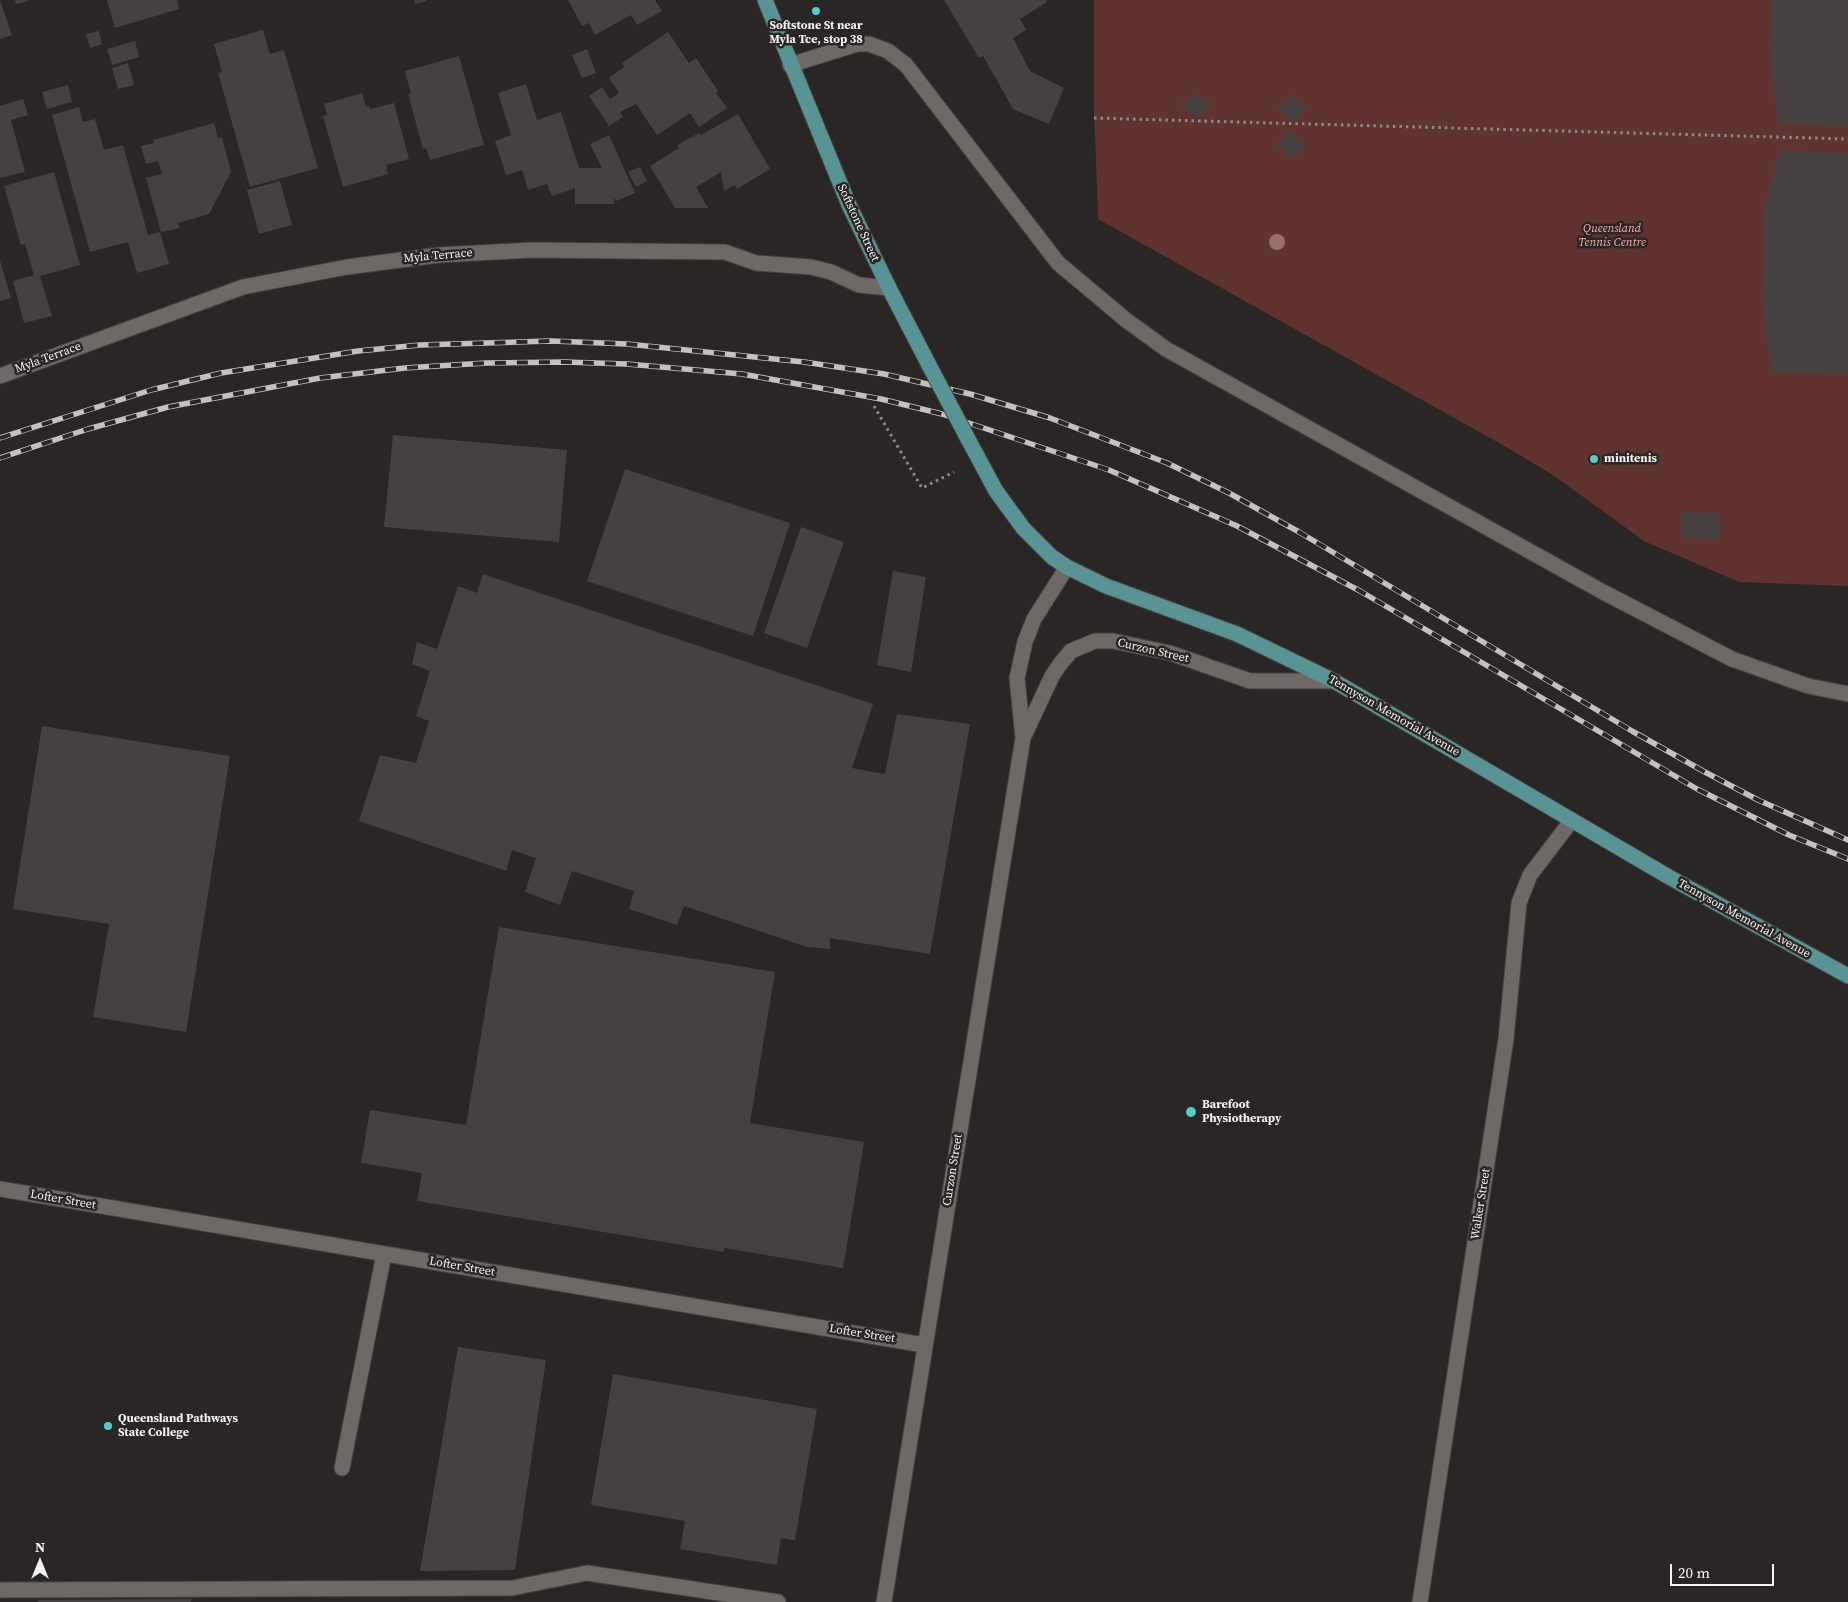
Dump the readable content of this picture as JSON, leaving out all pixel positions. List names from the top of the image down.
{
  "streets": {
    "main road": ["Softstone Street", "Tennyson Memorial Avenue"],
    "street": [
      "Myla Terrace",
      "Curzon Street",
      "Lofter Street",
      "Walker Street"
    ]
  },
  "crossings": [
    ["Softstone Street", "Myla Terrace"],
    ["Softstone Street", "Tennyson Memorial Avenue"],
    ["Curzon Street", "Tennyson Memorial Avenue"],
    ["Curzon Street", "Lofter Street"],
    ["Tennyson Memorial Avenue", "Walker Street"]
  ],
  "parks": ["Queensland Tennis Centre"],
  "places": [
    "Softstone St near Myla Tce, stop 38",
    "minitenis",
    "Barefoot Physiotherapy",
    "Queensland Pathways State College"
  ],
  "scale_bar": "20 m",
  "north": "top"
}
